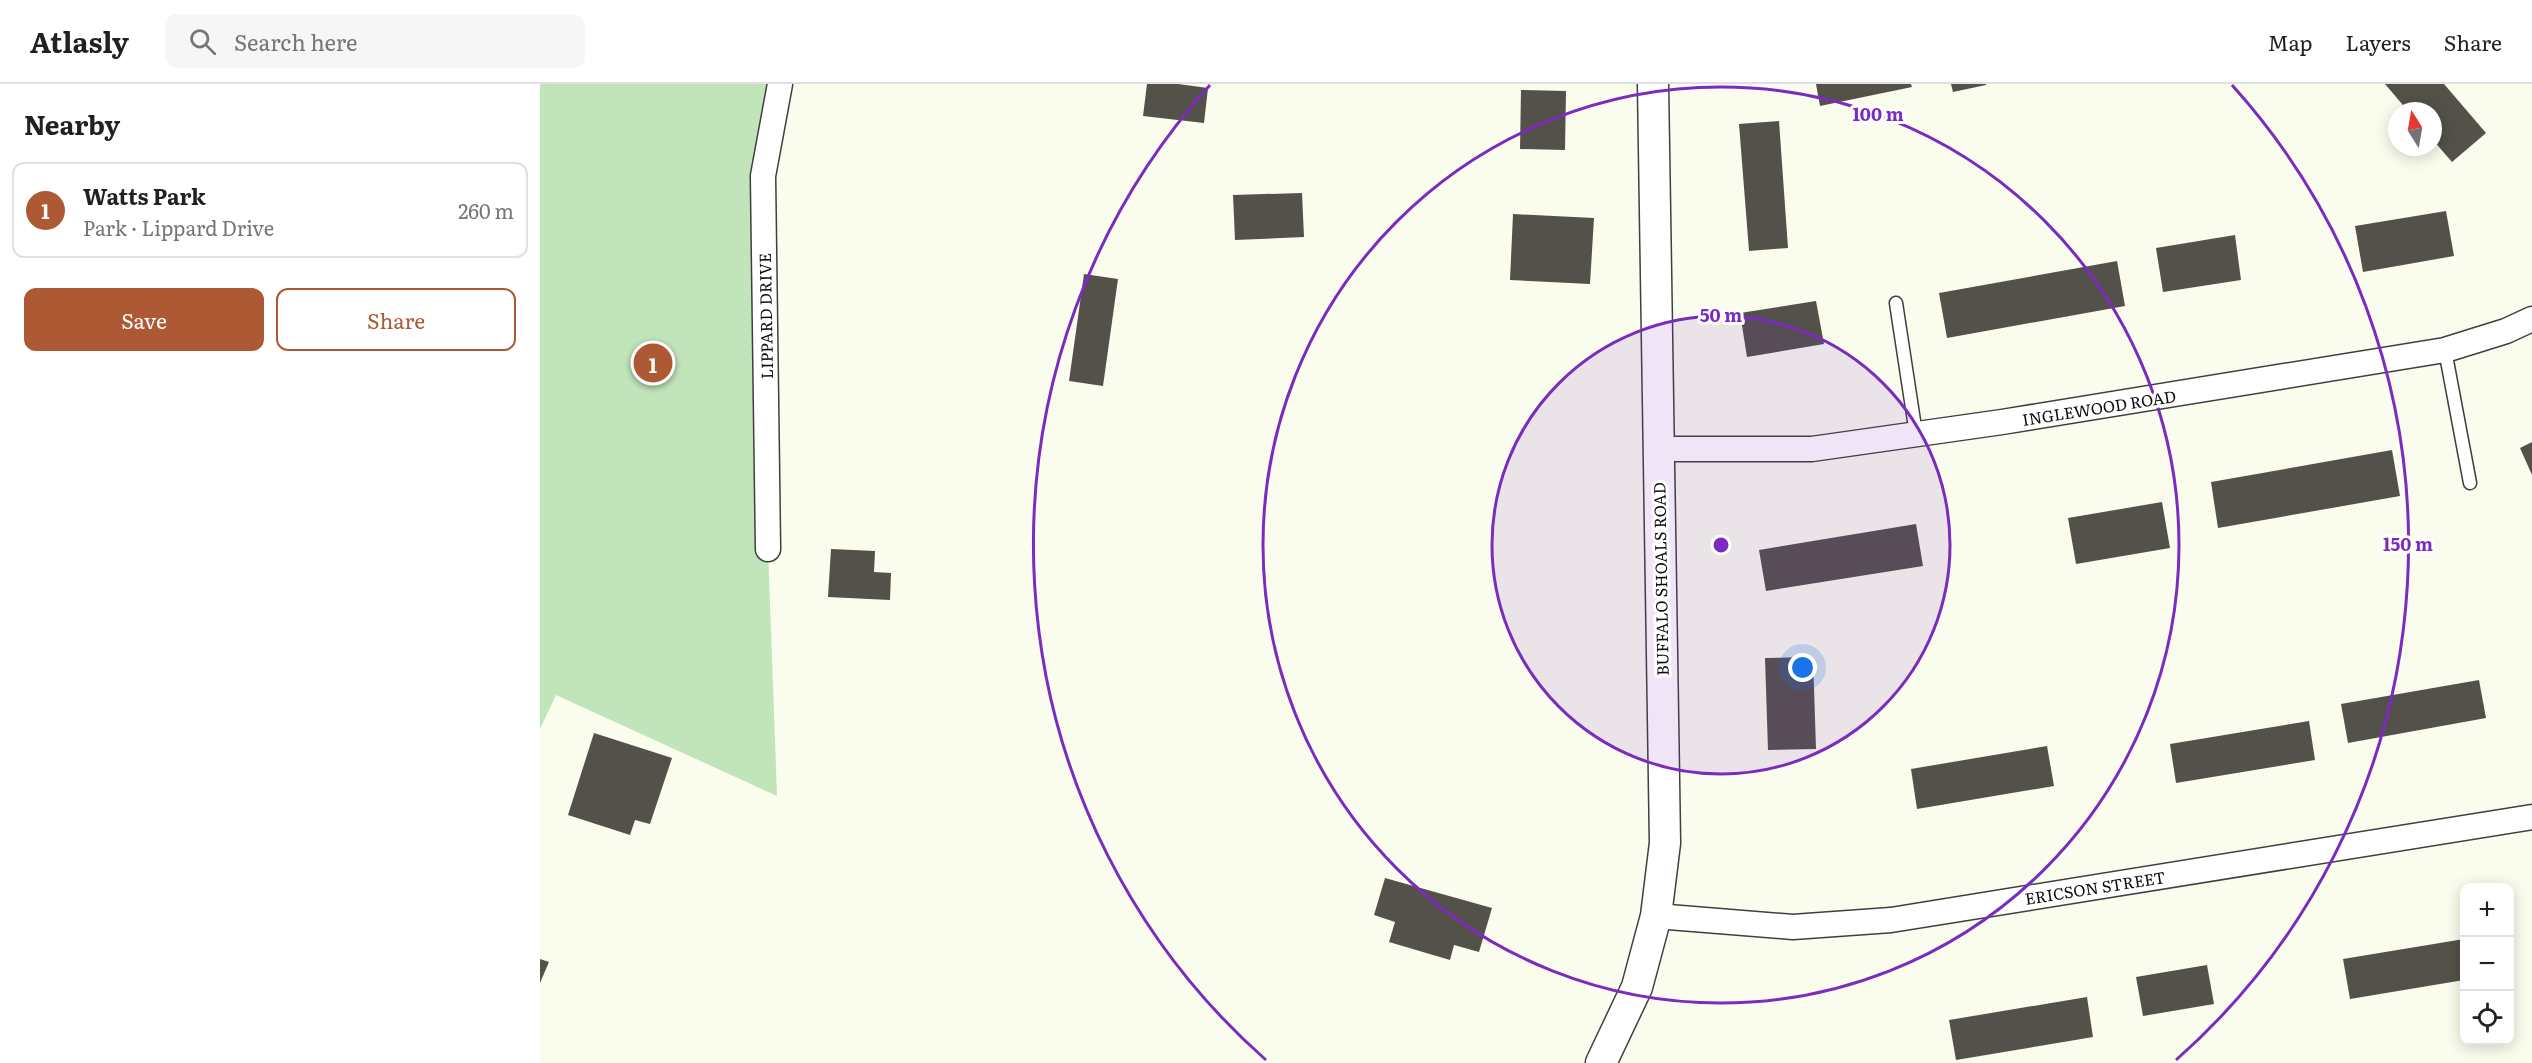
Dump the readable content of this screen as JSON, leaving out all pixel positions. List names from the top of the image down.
{
  "streets": {
    "street": [
      "LIPPARD DRIVE",
      "INGLEWOOD ROAD",
      "BUFFALO SHOALS ROAD",
      "ERICSON STREET"
    ]
  },
  "crossings": [
    ["INGLEWOOD ROAD", "BUFFALO SHOALS ROAD"],
    ["BUFFALO SHOALS ROAD", "ERICSON STREET"]
  ],
  "north": "top",
  "page": {
    "header": "Atlasly",
    "search": "Search here",
    "nav": ["Map", "Layers", "Share"],
    "heading": "Nearby",
    "list": [
      {
        "mark": "1",
        "name": "Watts Park",
        "note": "Park · Lippard Drive",
        "value": "260 m"
      }
    ],
    "buttons": ["Save", "Share"],
    "pins": "1",
    "map_buttons": ["+", "−"]
  },
  "rings": ["100 m", "50 m", "150 m"]
}
